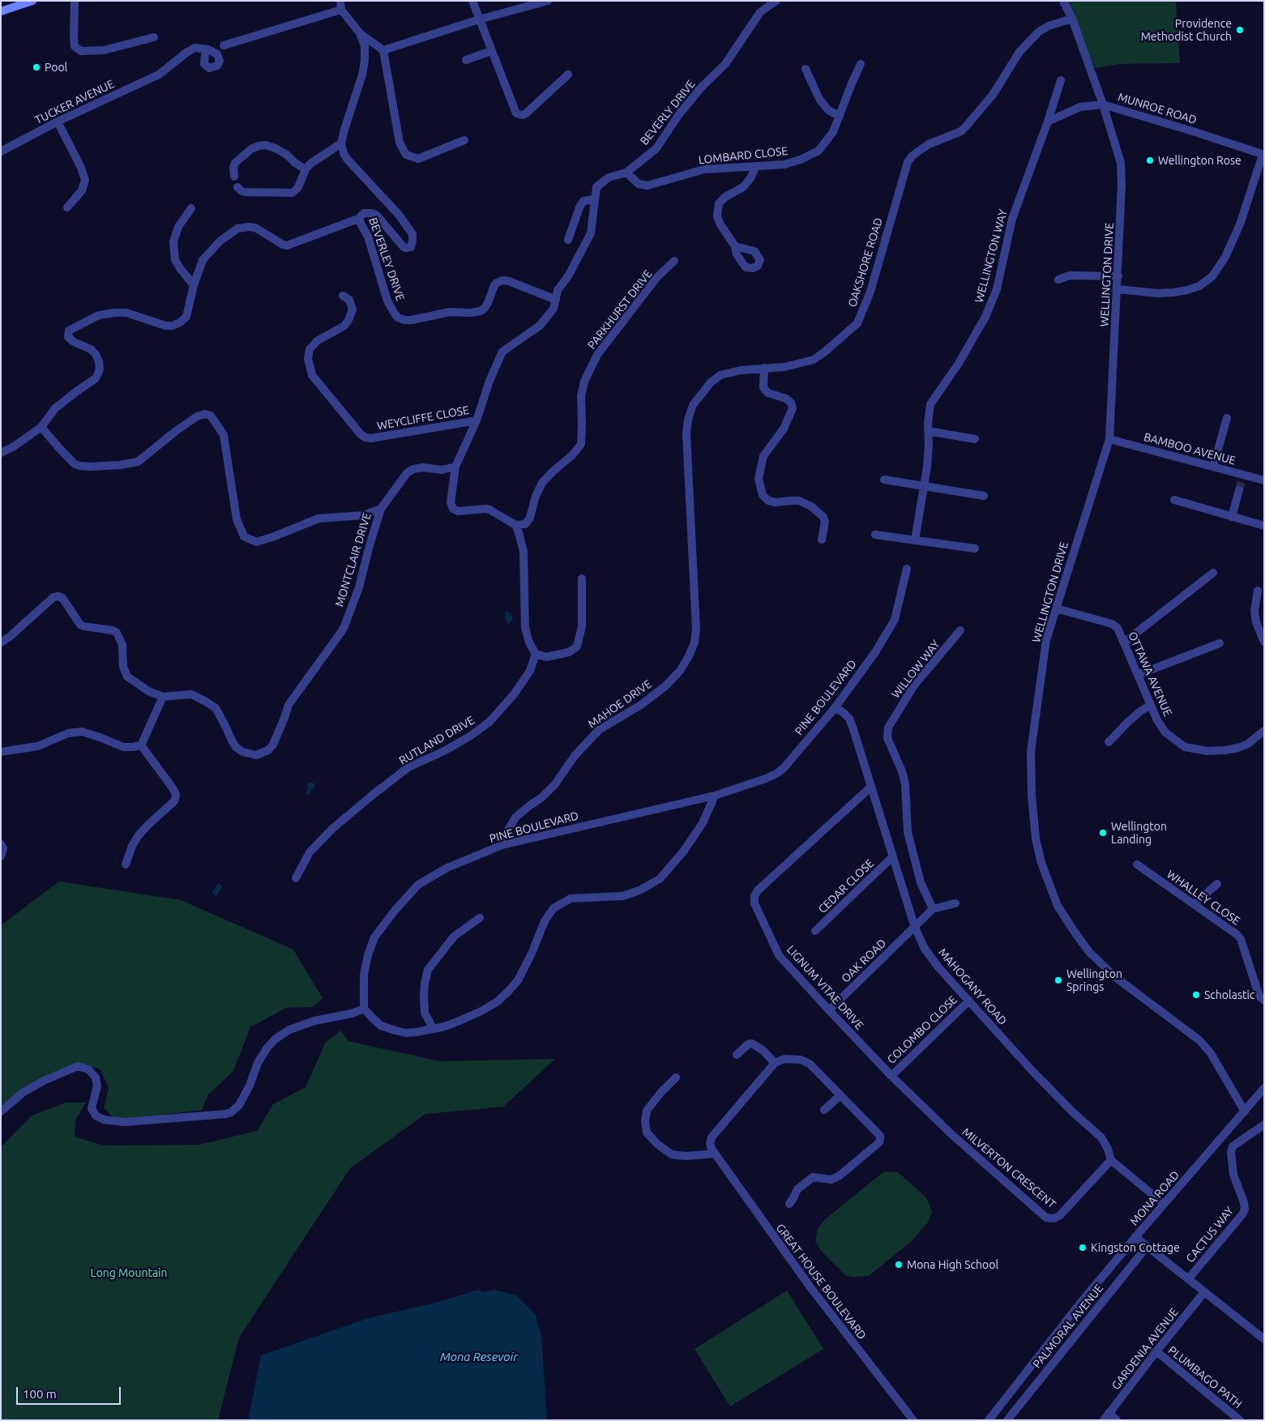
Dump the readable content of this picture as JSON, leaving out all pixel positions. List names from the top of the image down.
{
  "streets": {
    "street": [
      "TUCKER AVENUE",
      "MUNROE ROAD",
      "BEVERLY DRIVE",
      "LOMBARD CLOSE",
      "WELLINGTON WAY",
      "BEVERLEY DRIVE",
      "OAKSHORE ROAD",
      "WELLINGTON DRIVE",
      "PARKHURST DRIVE",
      "WEYCLIFFE CLOSE",
      "BAMBOO AVENUE",
      "MONTCLAIR DRIVE",
      "WILLOW WAY",
      "OTTAWA AVENUE",
      "PINE BOULEVARD",
      "MAHOE DRIVE",
      "RUTLAND DRIVE",
      "CEDAR CLOSE",
      "WHALLEY CLOSE",
      "OAK ROAD",
      "MAHOGANY ROAD",
      "LIGNUM VITAE DRIVE",
      "COLOMBO CLOSE",
      "MILVERTON CRESCENT",
      "MONA ROAD",
      "CACTUS WAY",
      "GREAT HOUSE BOULEVARD",
      "PALMORAL AVENUE",
      "GARDENIA AVENUE",
      "PLUMBAGO PATH"
    ]
  },
  "crossings": [
    ["MUNROE ROAD", "OAKSHORE ROAD"],
    ["MUNROE ROAD", "WELLINGTON DRIVE"],
    ["BEVERLY DRIVE", "LOMBARD CLOSE"],
    ["BEVERLY DRIVE", "BEVERLEY DRIVE"],
    ["OAKSHORE ROAD", "MAHOE DRIVE"],
    ["WELLINGTON DRIVE", "BAMBOO AVENUE"],
    ["WELLINGTON DRIVE", "OTTAWA AVENUE"],
    ["WELLINGTON DRIVE", "MONA ROAD"],
    ["PINE BOULEVARD", "MAHOE DRIVE"],
    ["PINE BOULEVARD", "MAHOGANY ROAD"],
    ["CEDAR CLOSE", "MAHOGANY ROAD"],
    ["OAK ROAD", "MAHOGANY ROAD"],
    ["OAK ROAD", "LIGNUM VITAE DRIVE"],
    ["MAHOGANY ROAD", "LIGNUM VITAE DRIVE"],
    ["MAHOGANY ROAD", "COLOMBO CLOSE"],
    ["MAHOGANY ROAD", "MILVERTON CRESCENT"],
    ["LIGNUM VITAE DRIVE", "COLOMBO CLOSE"],
    ["LIGNUM VITAE DRIVE", "MILVERTON CRESCENT"],
    ["COLOMBO CLOSE", "MILVERTON CRESCENT"],
    ["GARDENIA AVENUE", "PLUMBAGO PATH"]
  ],
  "water": ["Mona Resevoir"],
  "parks": ["Long Mountain"],
  "places": [
    "Providence Methodist Church",
    "Pool",
    "Wellington Rose",
    "Wellington Landing",
    "Wellington Springs",
    "Scholastic",
    "Kingston Cottage",
    "Mona High School"
  ],
  "scale_bar": "100 m"
}
